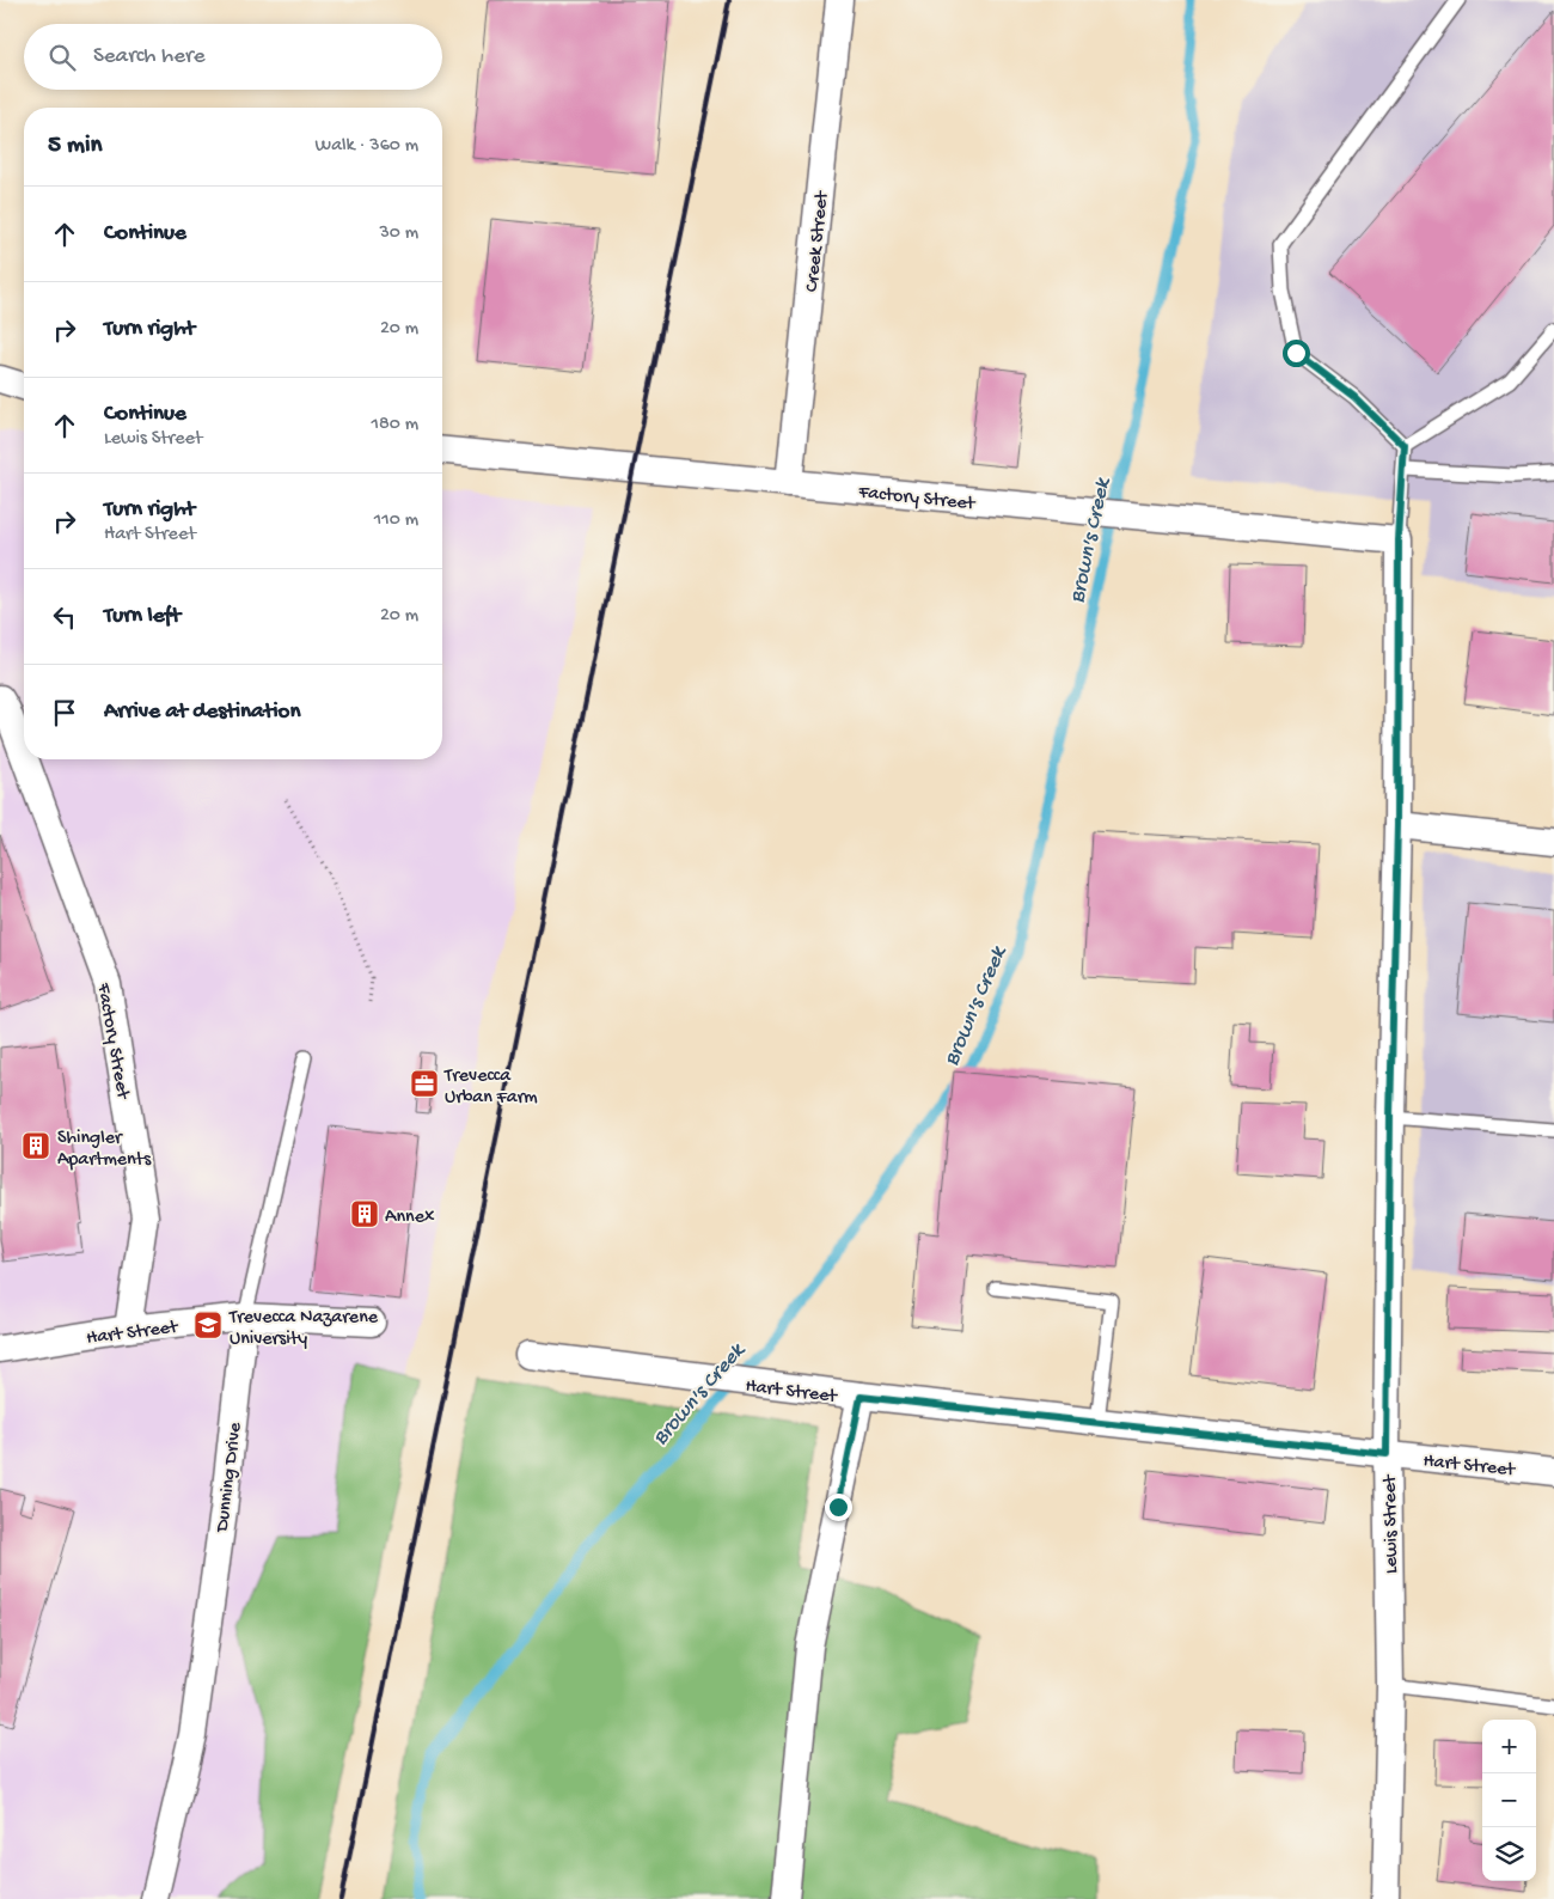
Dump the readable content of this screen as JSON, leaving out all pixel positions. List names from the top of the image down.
{
  "streets": {
    "street": [
      "Creek Street",
      "Factory Street",
      "Hart Street",
      "Dunning Drive",
      "Lewis Street"
    ]
  },
  "crossings": [
    ["Creek Street", "Factory Street"],
    ["Factory Street", "Hart Street"],
    ["Factory Street", "Lewis Street"],
    ["Hart Street", "Dunning Drive"],
    ["Hart Street", "Lewis Street"]
  ],
  "water": ["Brown's Creek"],
  "places": {
    "office": ["Trevecca Urban Farm"],
    "building": ["Shingler Apartments", "Annex"],
    "school or university": ["Trevecca Nazarene University"]
  },
  "page": {
    "search": "Search here",
    "heading": ["5 min", "Walk · 360 m"],
    "list": [
      ["Continue", "30 m"],
      ["Turn right", "20 m"],
      ["Continue", "Lewis Street", "180 m"],
      ["Turn right", "Hart Street", "110 m"],
      ["Turn left", "20 m"],
      "Arrive at destination"
    ],
    "map_buttons": ["+", "−"]
  }
}
